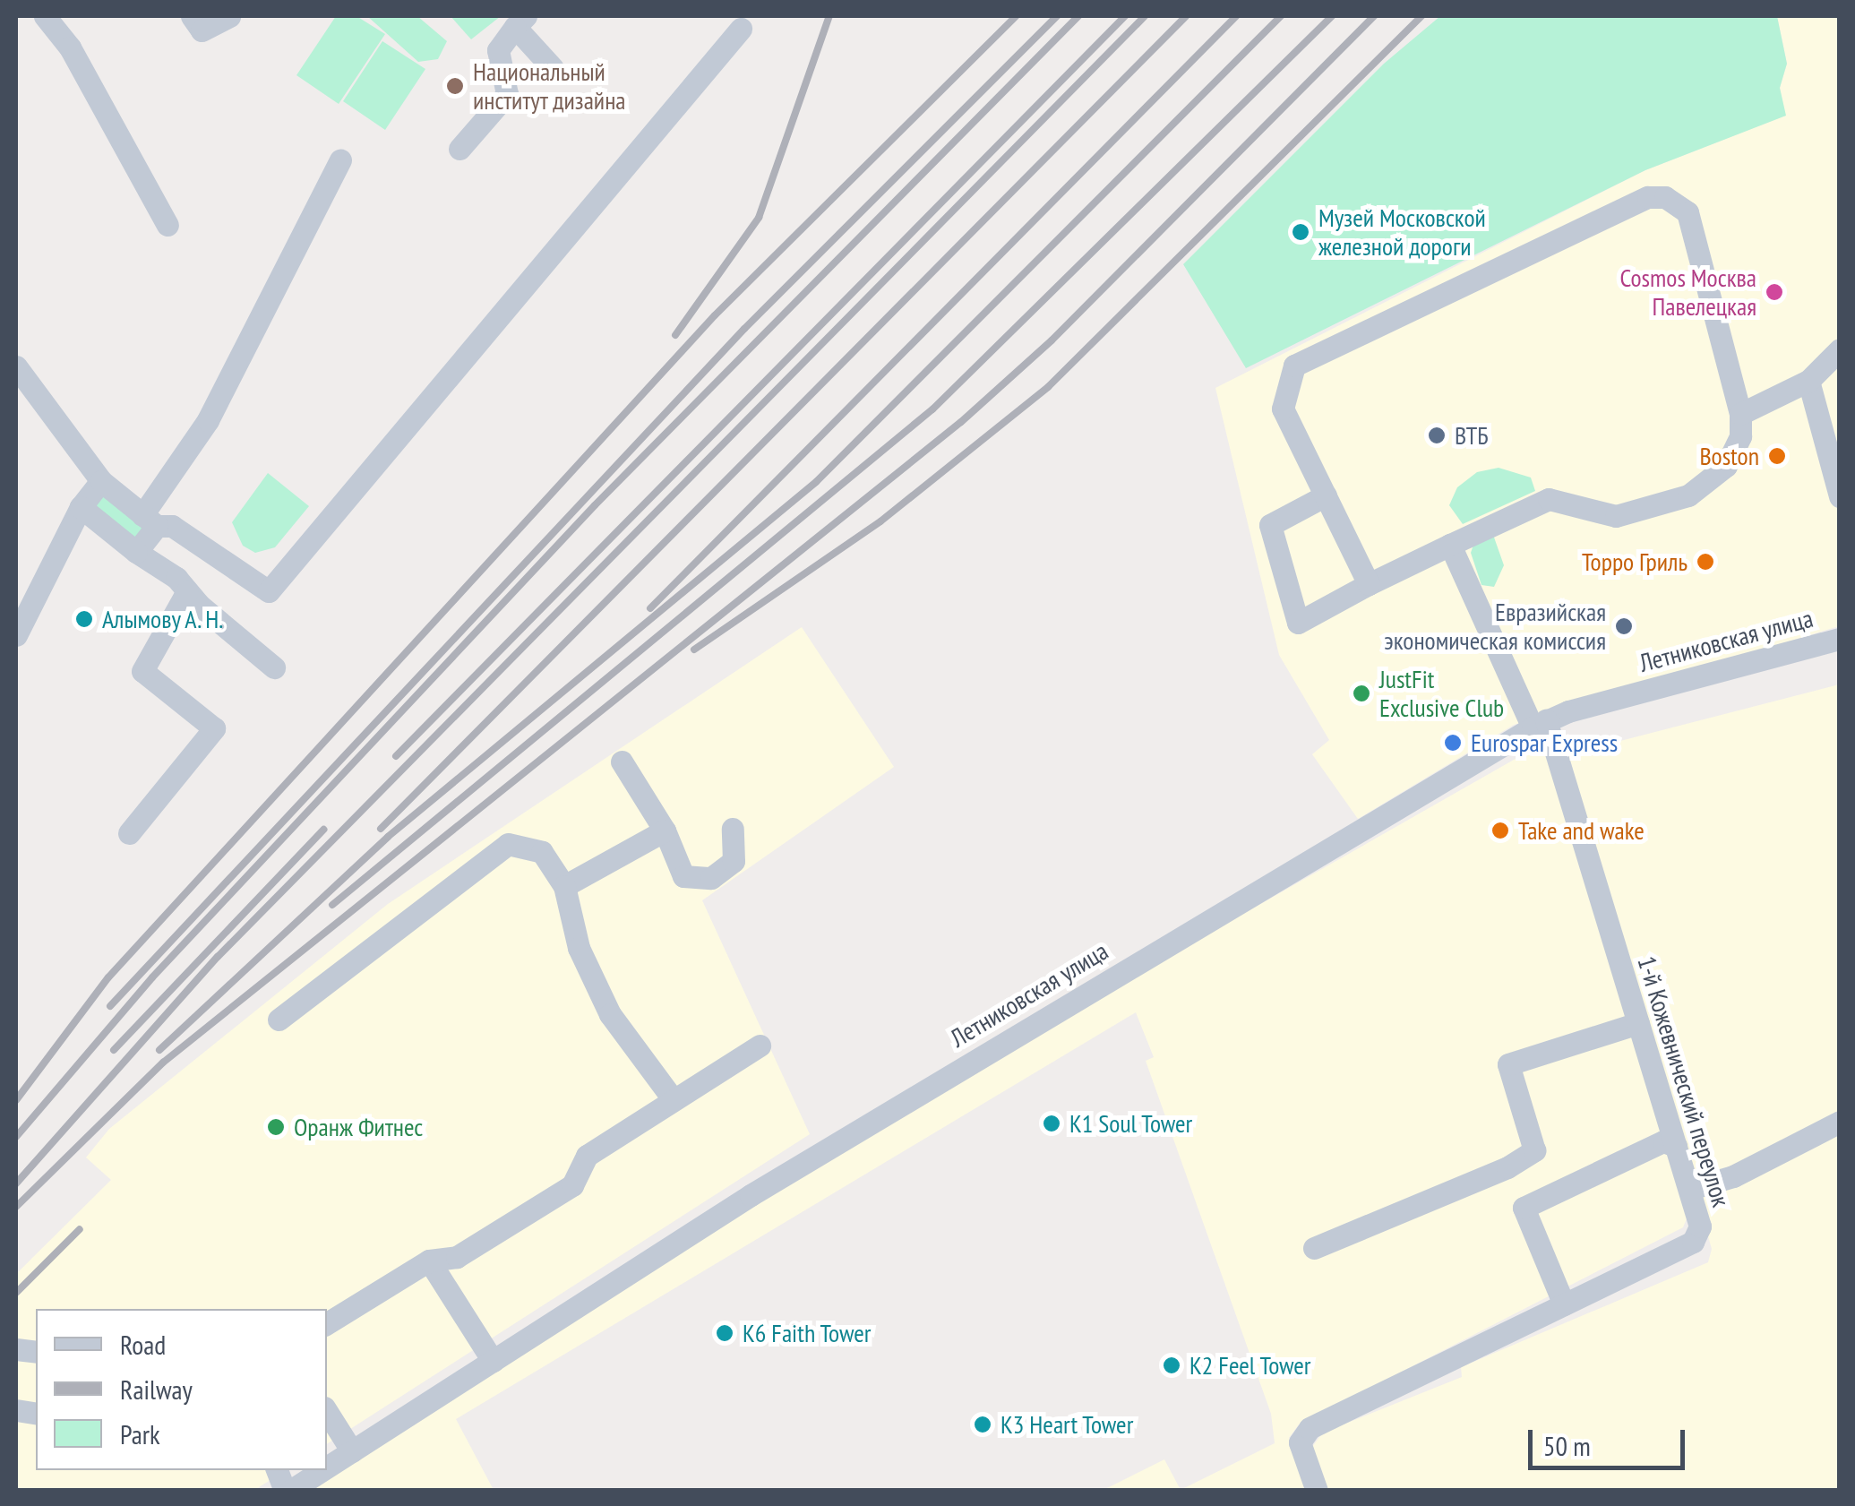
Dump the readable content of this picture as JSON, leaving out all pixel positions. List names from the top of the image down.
{
  "streets": {
    "street": ["Летниковская улица", "1-й Кожевнический переулок"]
  },
  "crossings": [
    ["Летниковская улица", "1-й Кожевнический переулок"]
  ],
  "places": [
    "Национальный институт дизайна",
    "Музей Московской железной дороги",
    "Cosmos Москва Павелецкая",
    "ВТБ",
    "Boston",
    "Торро Гриль",
    "Алымову А. Н.",
    "Евразийская экономическая комиссия",
    "JustFit Exclusive Club",
    "Eurospar Express",
    "Take and wake",
    "К1 Soul Tower",
    "Оранж Фитнес",
    "К6 Faith Tower",
    "К2 Feel Tower",
    "К3 Heart Tower"
  ],
  "legend": ["Road", "Railway", "Park"],
  "scale_bar": "50 m"
}
